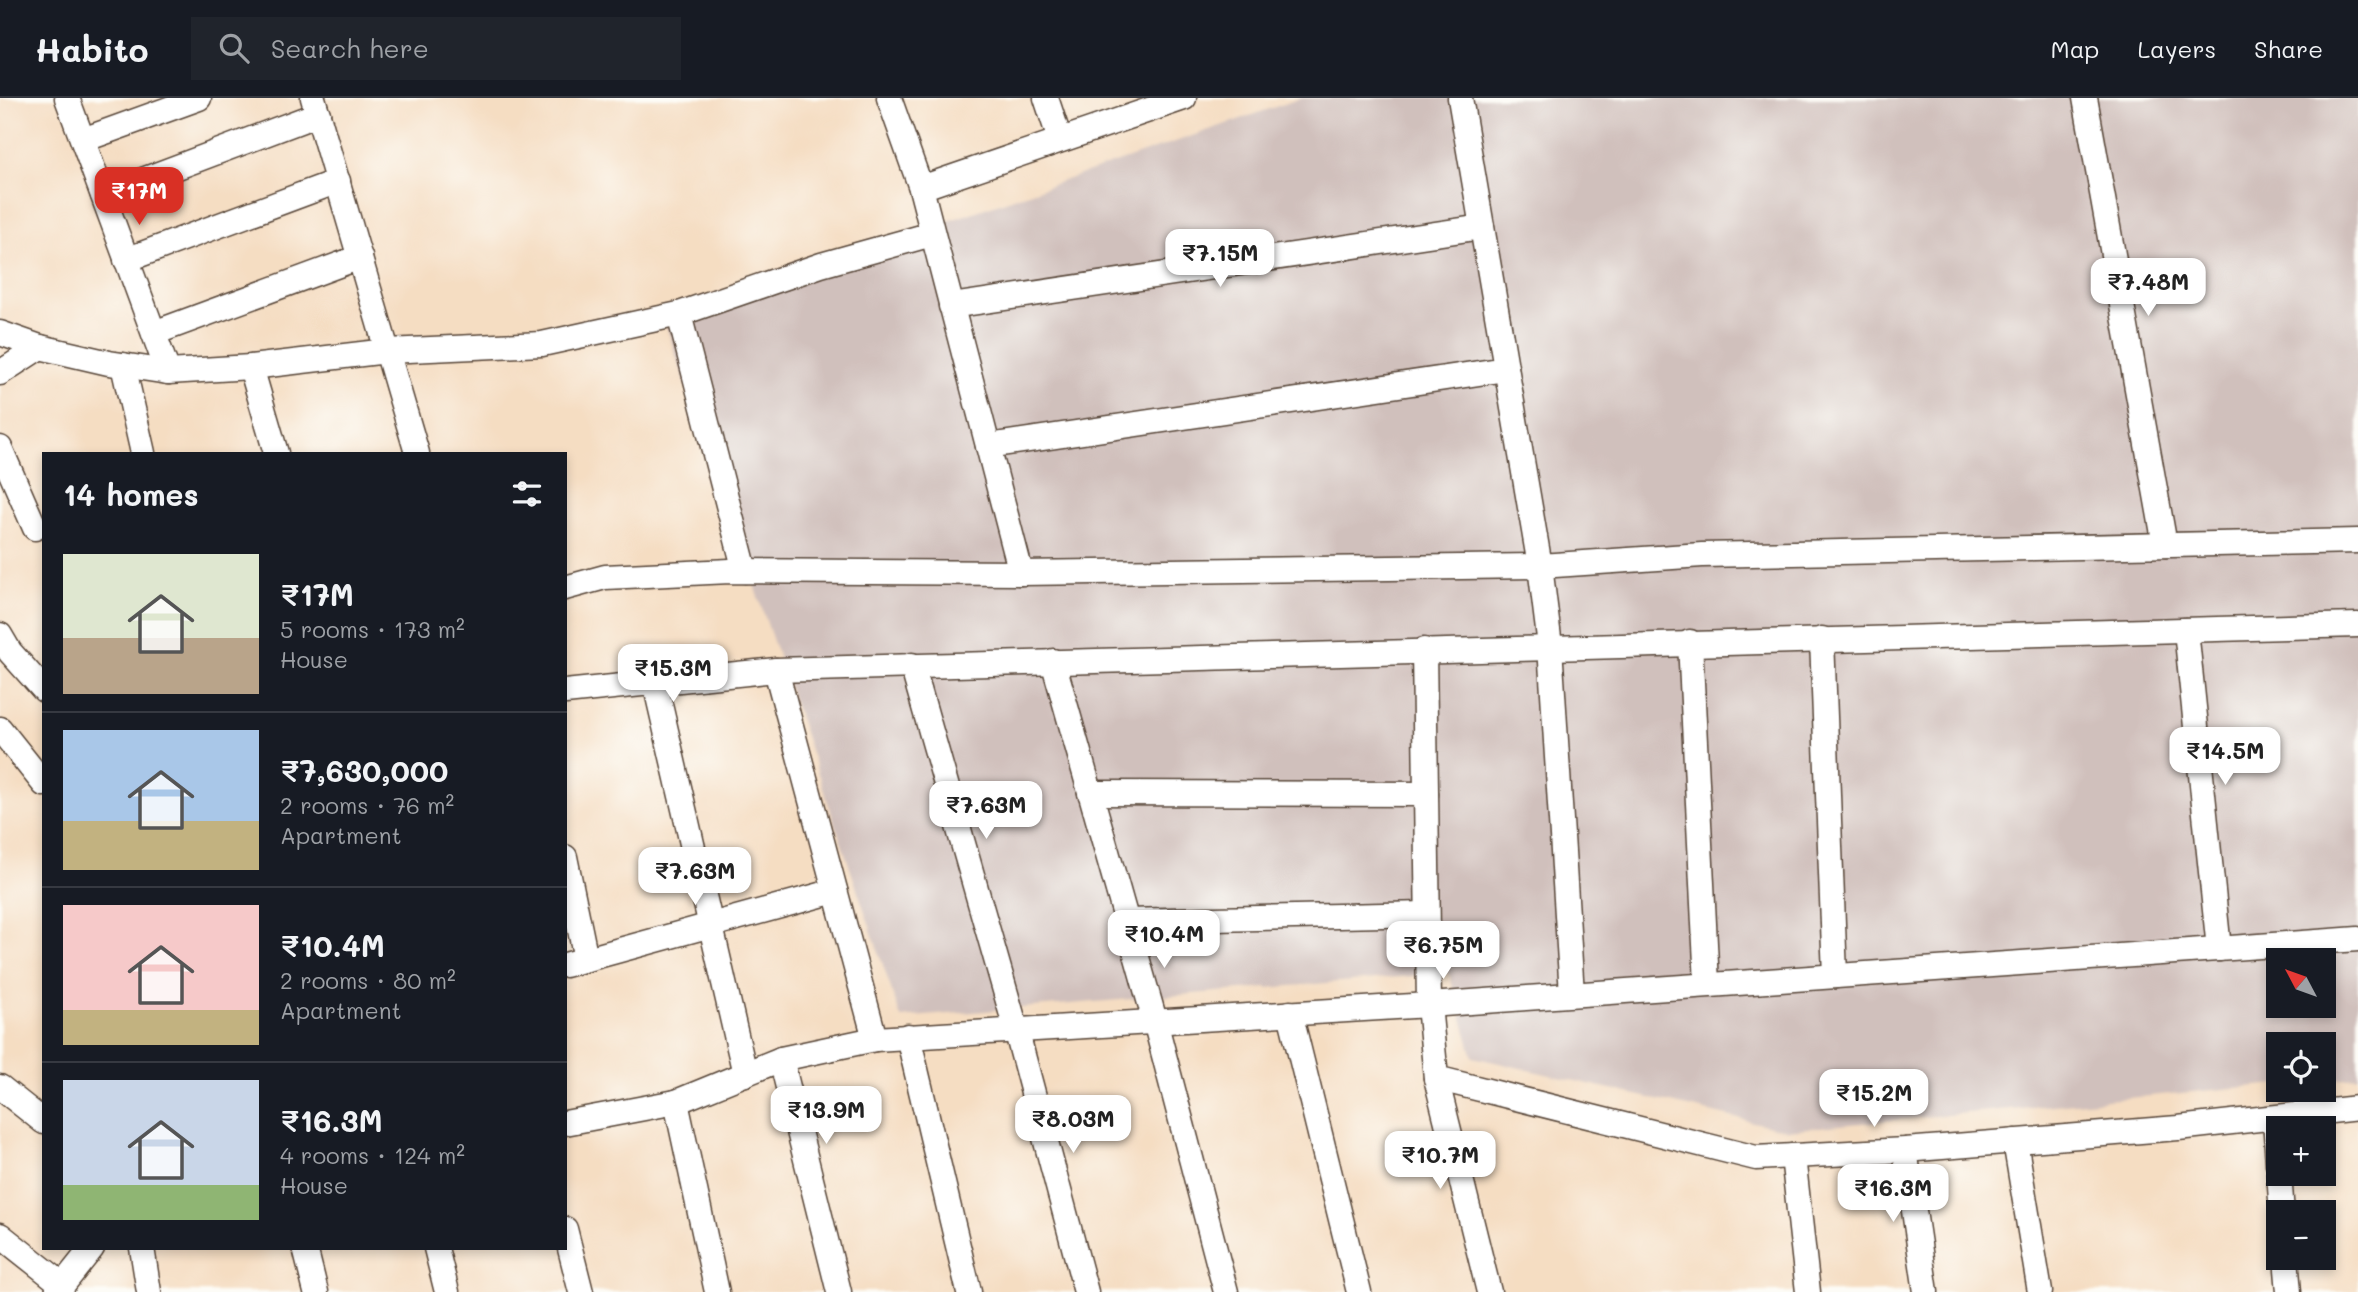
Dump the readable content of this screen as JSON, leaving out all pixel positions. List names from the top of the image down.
{
  "north": "top left",
  "page": {
    "header": "Habito",
    "search": "Search here",
    "nav": ["Map", "Layers", "Share"],
    "price": [
      "₹17M",
      "₹7.15M",
      "₹7.48M",
      "₹15.3M",
      "₹14.5M",
      "₹7.63M",
      "₹7.63M",
      "₹10.4M",
      "₹6.75M",
      "₹15.2M",
      "₹13.9M",
      "₹8.03M",
      "₹10.7M",
      "₹16.3M"
    ],
    "heading": "14 homes",
    "list": [
      {
        "name": "₹17M",
        "note": "5 rooms · 173 m² · House"
      },
      {
        "name": "₹7,630,000",
        "note": "2 rooms · 76 m² · Apartment"
      },
      {
        "name": "₹10.4M",
        "note": "2 rooms · 80 m² · Apartment"
      },
      {
        "name": "₹16.3M",
        "note": "4 rooms · 124 m² · House"
      }
    ],
    "map_buttons": ["+", "−"]
  }
}
